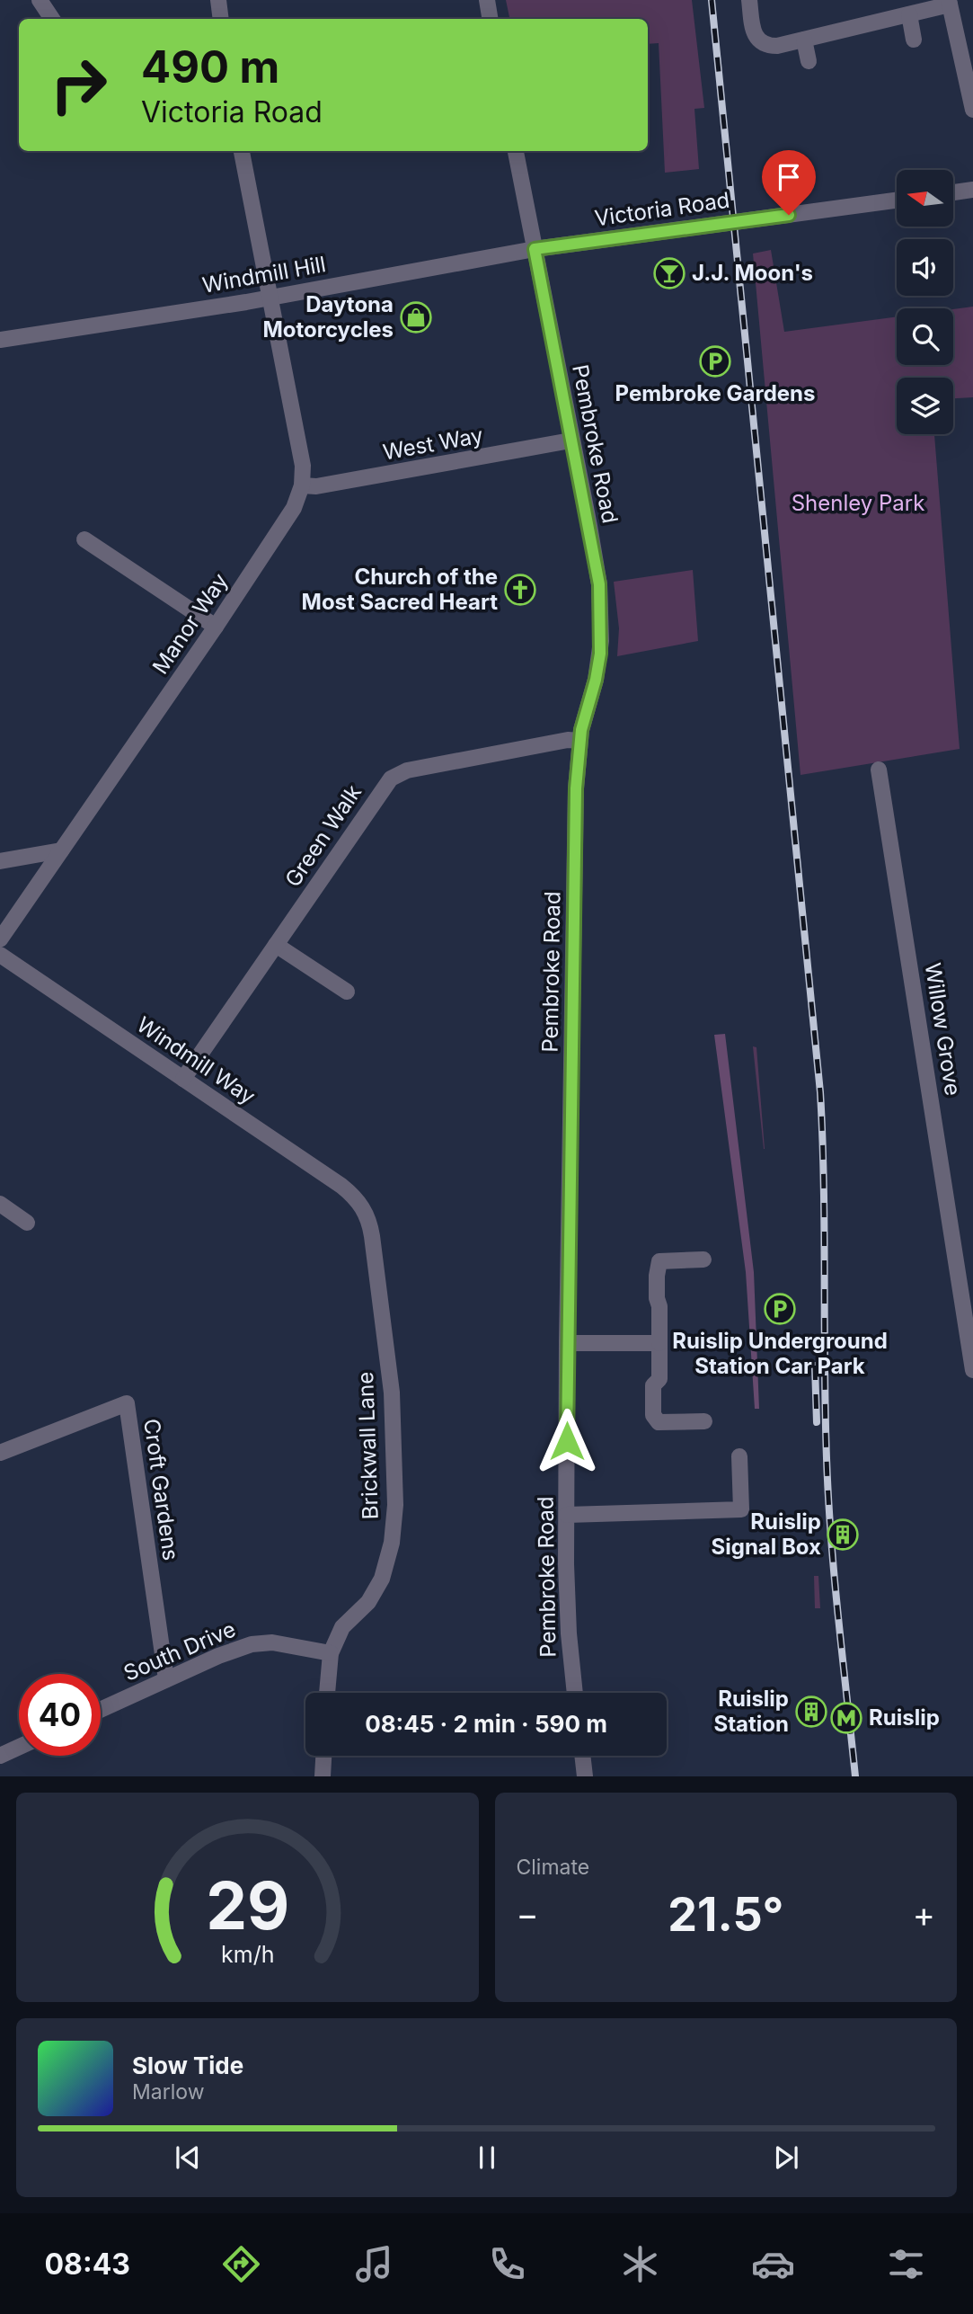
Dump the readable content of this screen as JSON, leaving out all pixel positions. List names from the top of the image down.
{
  "streets": {
    "street": [
      "Victoria Road",
      "Windmill Hill",
      "West Way",
      "Pembroke Road",
      "Manor Way",
      "Green Walk",
      "Willow Grove",
      "Windmill Way",
      "Brickwall Lane",
      "Croft Gardens",
      "South Drive"
    ]
  },
  "crossings": [
    ["Victoria Road", "Windmill Hill"],
    ["Victoria Road", "Pembroke Road"],
    ["Windmill Hill", "Pembroke Road"],
    ["Windmill Hill", "Manor Way"],
    ["West Way", "Pembroke Road"],
    ["West Way", "Manor Way"],
    ["Pembroke Road", "Green Walk"],
    ["Green Walk", "Windmill Way"],
    ["Windmill Way", "Brickwall Lane"],
    ["Brickwall Lane", "South Drive"],
    ["Croft Gardens", "South Drive"]
  ],
  "parks": ["Shenley Park"],
  "places": {
    "bar": ["J.J. Moon's"],
    "shop": ["Daytona Motorcycles"],
    "parking": ["Pembroke Gardens", "Ruislip Underground Station Car Park"],
    "church": ["Church of the Most Sacred Heart"],
    "building": ["Ruislip Signal Box", "Ruislip Station"],
    "metro station": ["Ruislip"]
  },
  "north": "left",
  "page": {
    "turn": ["490 m", "Victoria Road"],
    "limit": "40",
    "trip": "08:45 · 2 min · 590 m",
    "tile": "Climate",
    "heat": ["−", "21.5°", "+"],
    "song": ["Slow Tide", "Marlow"],
    "tabs": "08:43",
    "gauge": ["29", "km/h"]
  }
}
